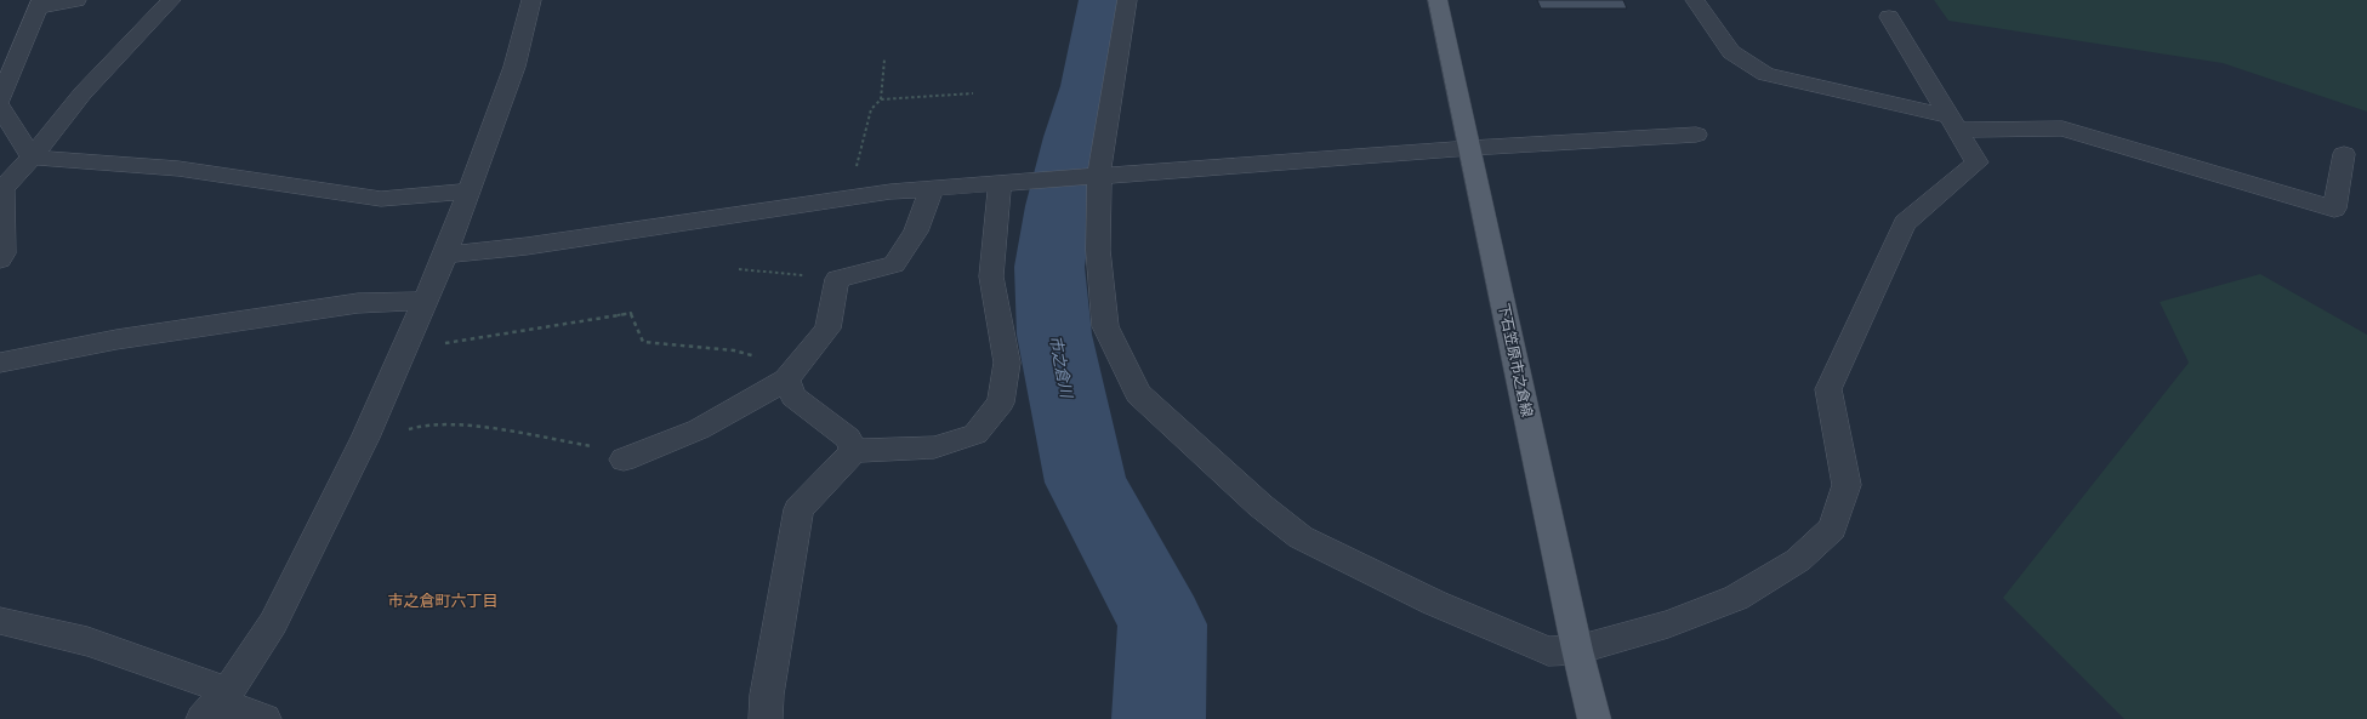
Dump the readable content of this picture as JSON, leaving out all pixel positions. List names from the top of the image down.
{
  "streets": {
    "main road": ["下石笠原市之倉線"]
  },
  "districts": ["市之倉町六丁目"],
  "water": ["市之倉川"]
}
